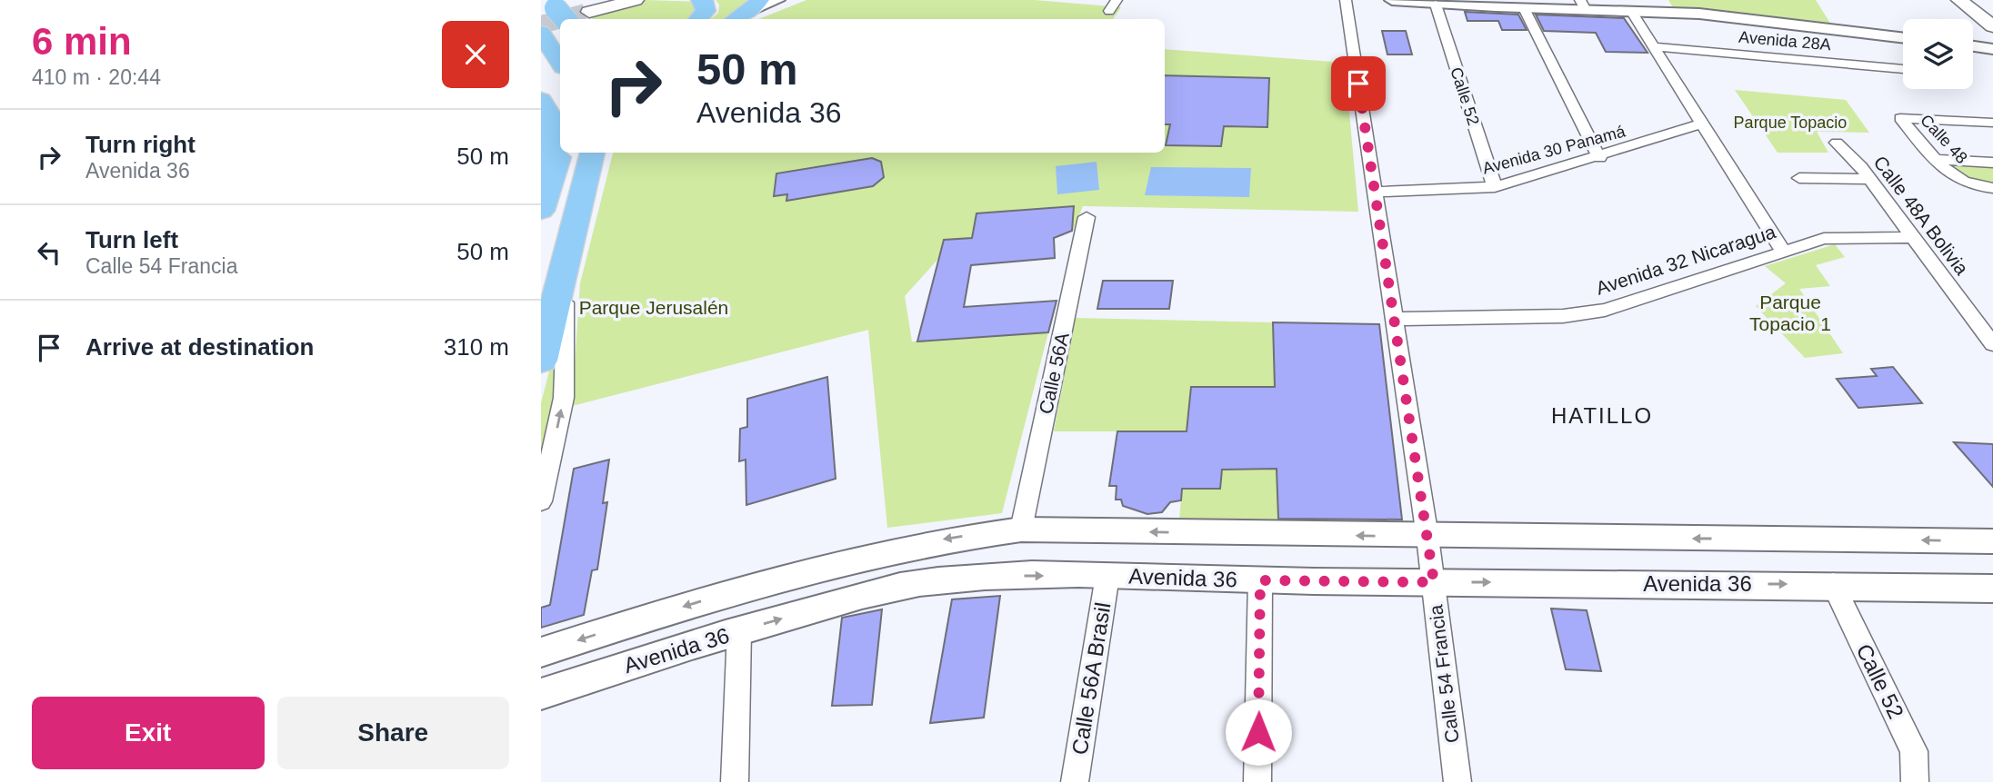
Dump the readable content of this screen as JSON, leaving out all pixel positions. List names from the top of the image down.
{
  "streets": {
    "street": [
      "Avenida 28A",
      "Calle 52",
      "Calle 48",
      "Avenida 30 Panamá",
      "Calle 48A Bolivia",
      "Avenida 32 Nicaragua",
      "Calle 56A",
      "Avenida 36",
      "Calle 54 Francia",
      "Calle 56A Brasil"
    ]
  },
  "crossings": [
    ["Calle 52", "Avenida 30 Panamá"],
    ["Calle 52", "Avenida 36"],
    ["Avenida 30 Panamá", "Calle 54 Francia"],
    ["Calle 48A Bolivia", "Avenida 32 Nicaragua"],
    ["Avenida 32 Nicaragua", "Calle 54 Francia"],
    ["Calle 56A", "Avenida 36"],
    ["Avenida 36", "Calle 54 Francia"],
    ["Avenida 36", "Calle 56A Brasil"]
  ],
  "districts": ["HATILLO"],
  "parks": ["Parque Topacio", "Parque Topacio 1", "Parque Jerusalén"],
  "page": {
    "heading": ["6 min", "410 m · 20:44"],
    "turn": ["50 m", "Avenida 36"],
    "list": [
      {
        "name": "Turn right",
        "note": "Avenida 36",
        "value": "50 m"
      },
      {
        "name": "Turn left",
        "note": "Calle 54 Francia",
        "value": "50 m"
      },
      {
        "name": "Arrive at destination",
        "value": "310 m"
      }
    ],
    "buttons": ["Exit", "Share"]
  }
}
